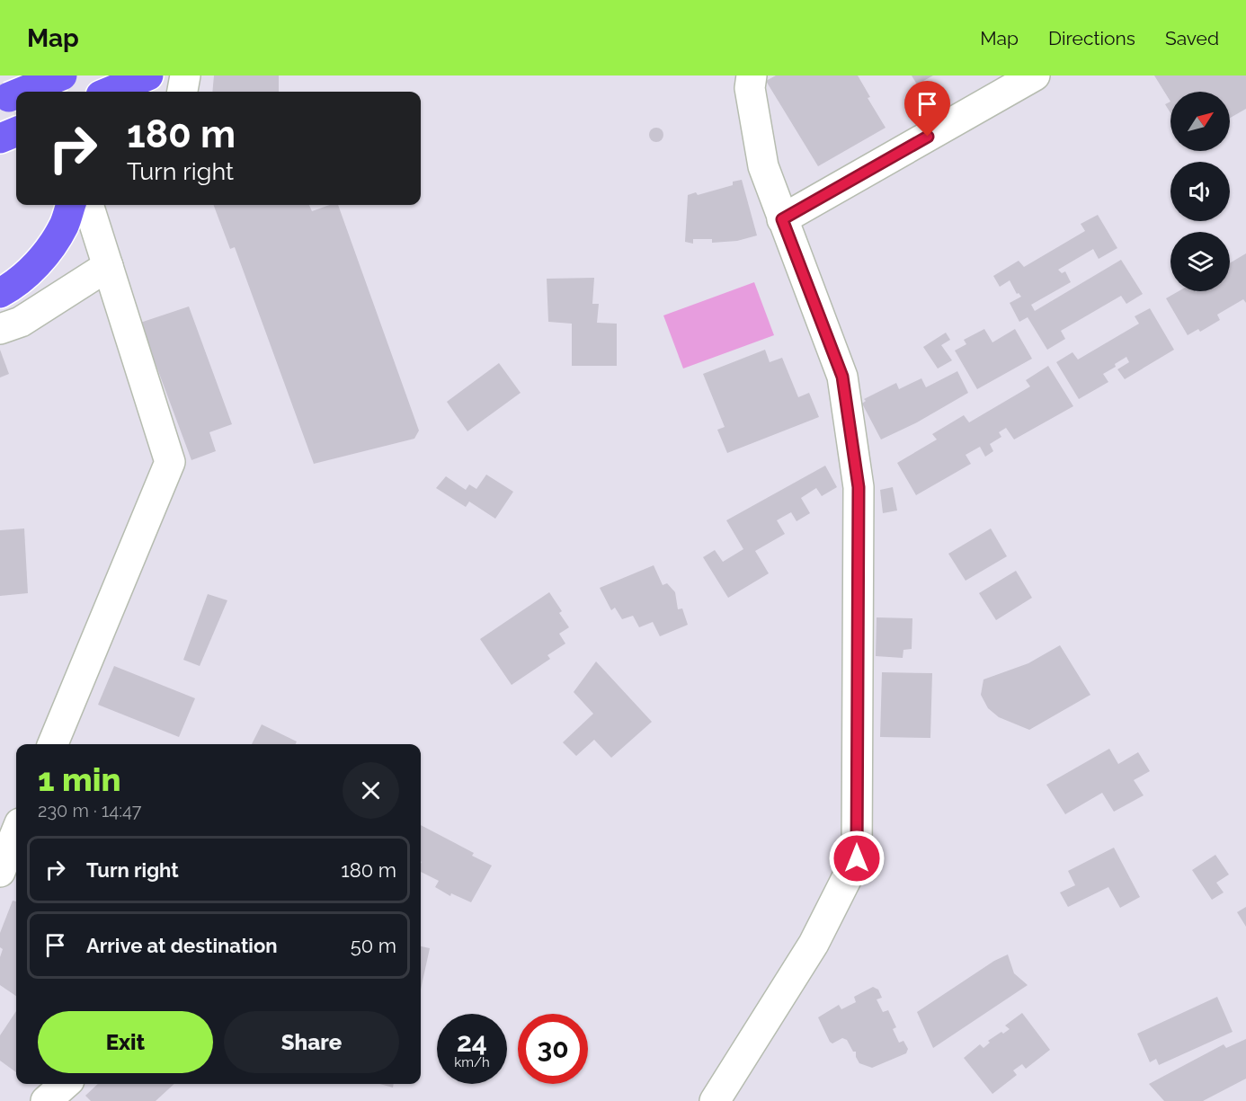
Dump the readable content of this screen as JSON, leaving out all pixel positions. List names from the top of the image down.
{
  "north": "top right",
  "page": {
    "header": "Map",
    "nav": ["Map", "Directions", "Saved"],
    "turn": ["180 m", "Turn right"],
    "heading": ["1 min", "230 m · 14:47"],
    "list": [
      {
        "name": "Turn right",
        "value": "180 m"
      },
      {
        "name": "Arrive at destination",
        "value": "50 m"
      }
    ],
    "buttons": ["Exit", "Share"],
    "speed": "24 km/h",
    "limit": "30"
  }
}
